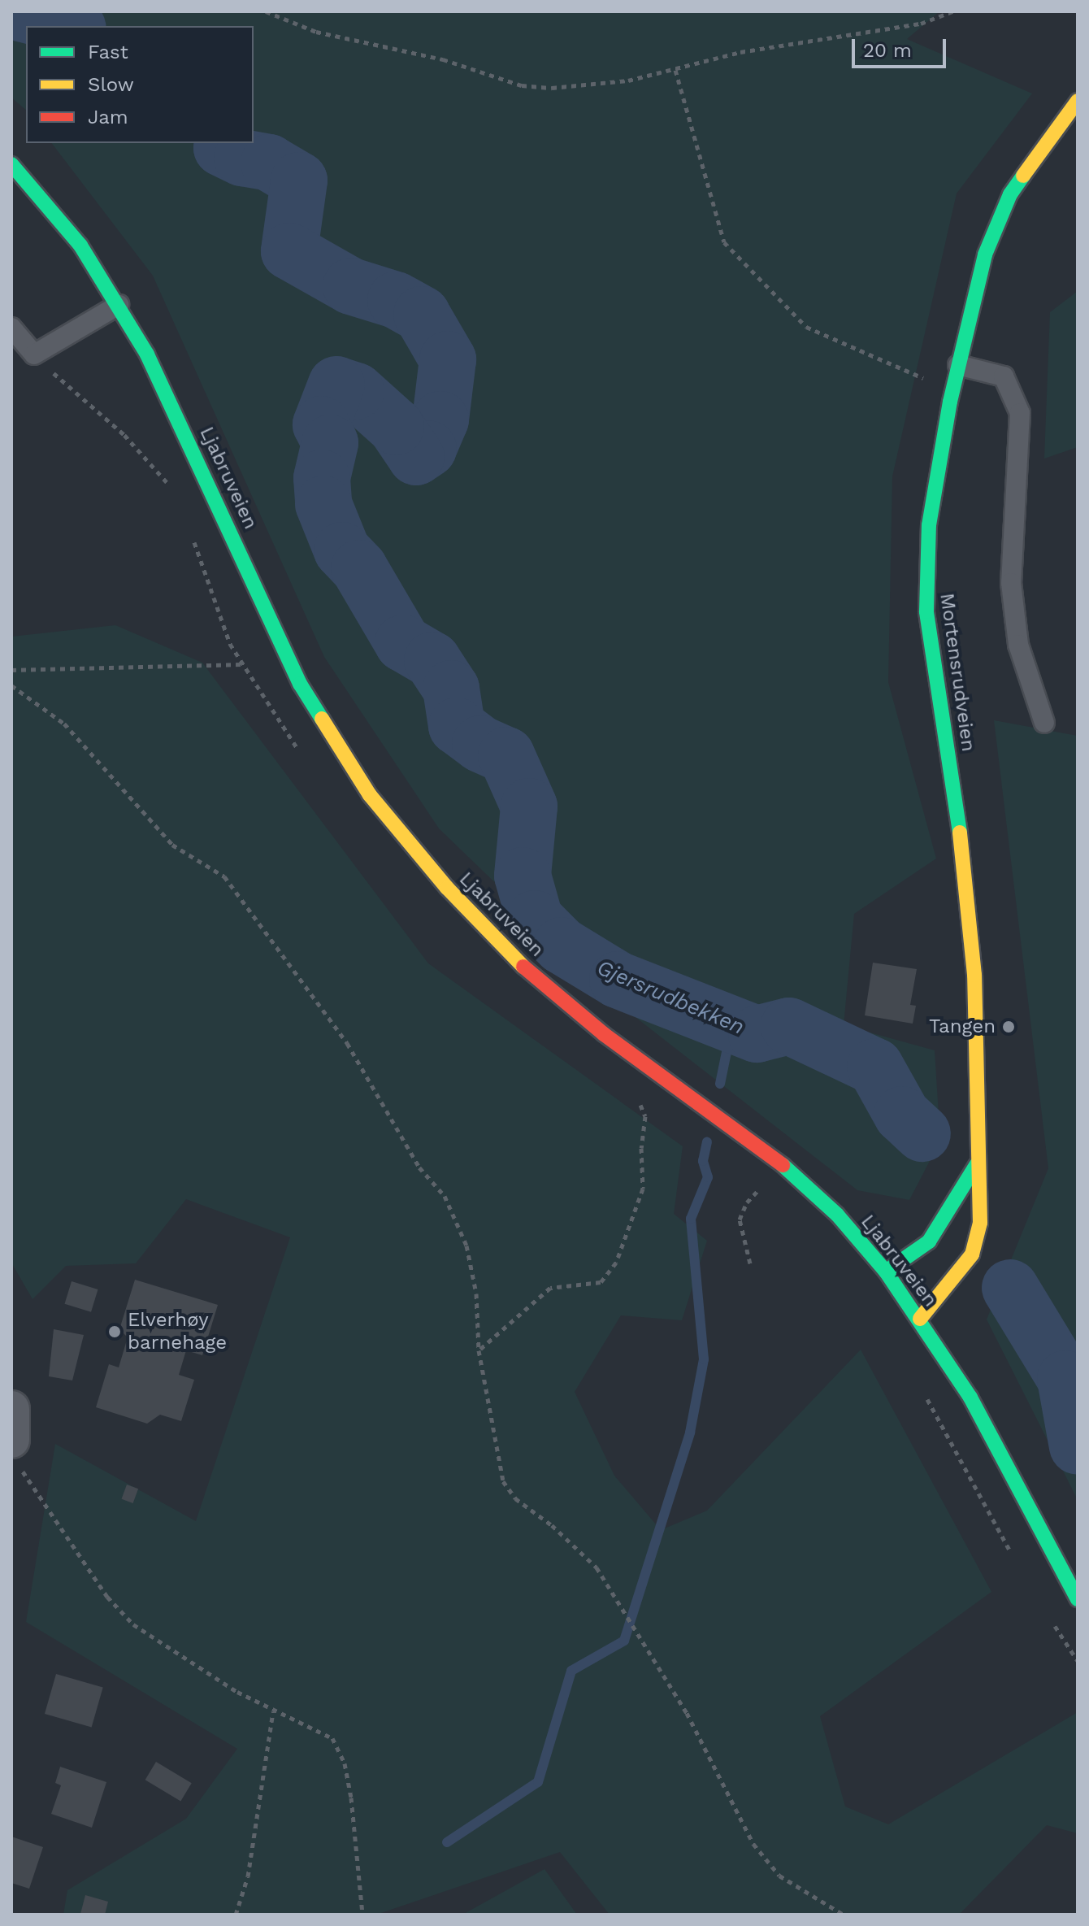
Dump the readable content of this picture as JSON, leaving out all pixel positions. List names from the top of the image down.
{
  "streets": {
    "main road": ["Ljabruveien", "Mortensrudveien"]
  },
  "crossings": [
    ["Ljabruveien", "Mortensrudveien"]
  ],
  "water": ["Gjersrudbekken"],
  "places": ["Tangen", "Elverhøy barnehage"],
  "legend": ["Fast", "Slow", "Jam"],
  "scale_bar": "20 m"
}
